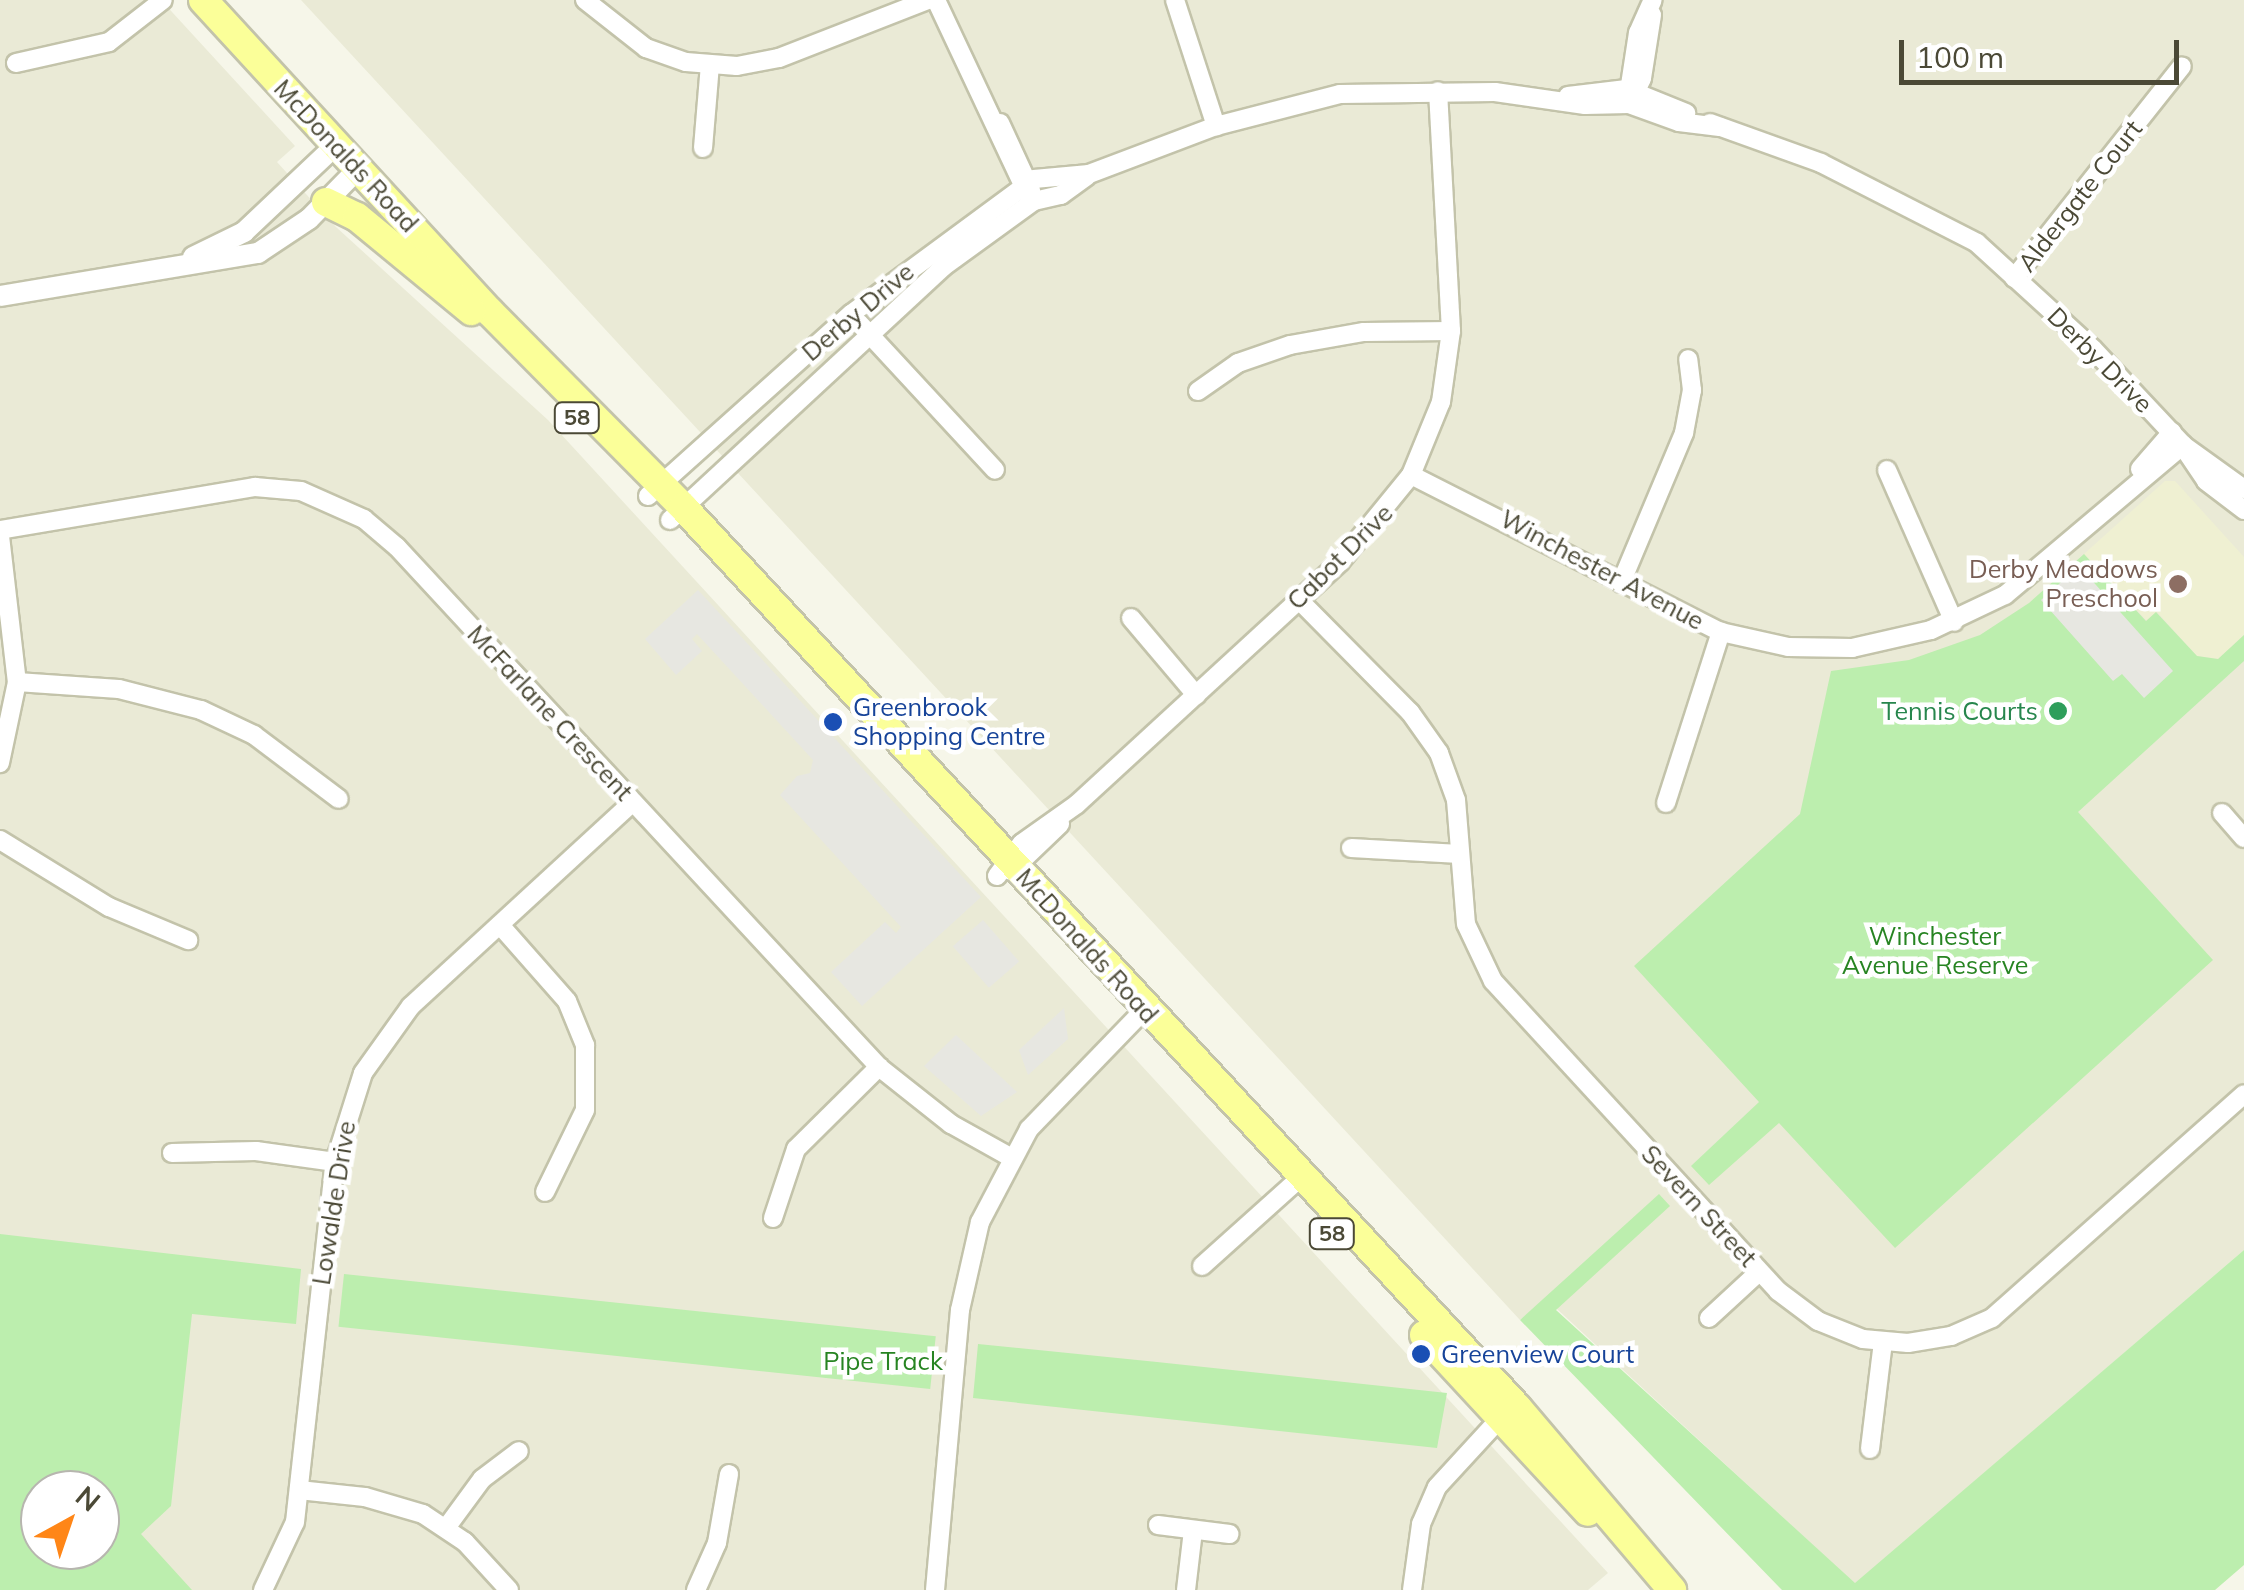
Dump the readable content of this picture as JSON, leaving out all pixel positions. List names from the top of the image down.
{
  "streets": {
    "main road": ["McDonalds Road", "58"],
    "street": [
      "Aldergate Court",
      "Derby Drive",
      "Cabot Drive",
      "Winchester Avenue",
      "McFarlane Crescent",
      "Lowalde Drive",
      "Severn Street"
    ]
  },
  "crossings": [
    ["McDonalds Road", "Derby Drive"],
    ["McDonalds Road", "Cabot Drive"],
    ["Aldergate Court", "Derby Drive"],
    ["Derby Drive", "Cabot Drive"],
    ["Derby Drive", "Winchester Avenue"],
    ["Cabot Drive", "Winchester Avenue"],
    ["Cabot Drive", "Severn Street"],
    ["McFarlane Crescent", "Lowalde Drive"]
  ],
  "parks": ["Winchester Avenue Reserve", "Pipe Track"],
  "places": [
    "Derby Meadows Preschool",
    "Tennis Courts",
    "Greenbrook Shopping Centre",
    "Greenview Court"
  ],
  "scale_bar": "100 m",
  "north": "top right"
}
